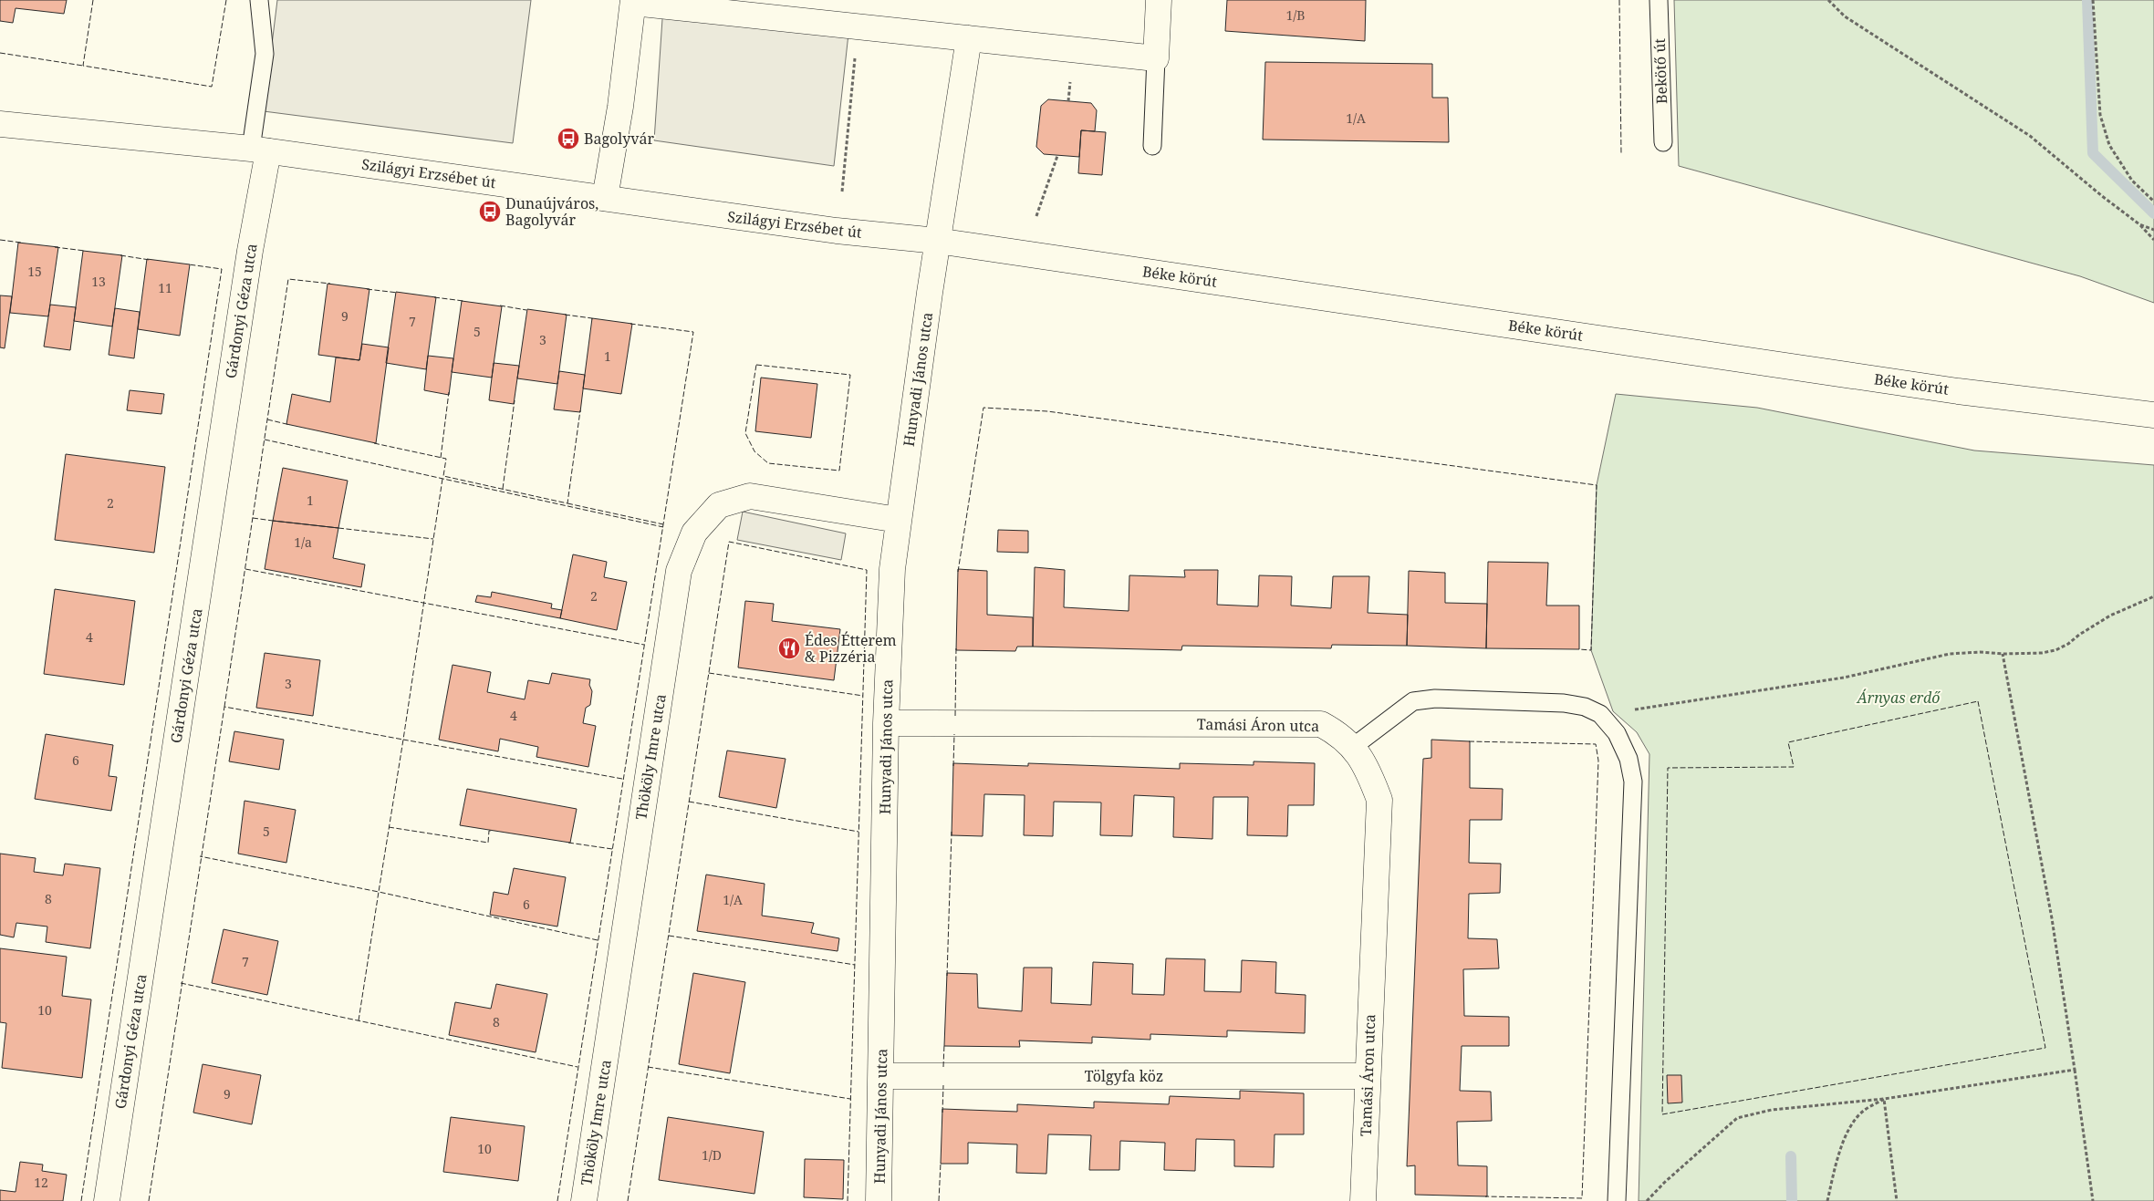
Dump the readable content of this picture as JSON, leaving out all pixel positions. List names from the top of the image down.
{
  "streets": {
    "street": [
      "Szilágyi Erzsébet út",
      "Béke körút",
      "Gárdonyi Géza utca",
      "Hunyadi János utca",
      "Tamási Áron utca",
      "Thököly Imre utca",
      "Tölgyfa köz"
    ],
    "lane": ["Bekötő út"]
  },
  "crossings": [
    ["Szilágyi Erzsébet út", "Béke körút"],
    ["Szilágyi Erzsébet út", "Gárdonyi Géza utca"],
    ["Szilágyi Erzsébet út", "Hunyadi János utca"],
    ["Béke körút", "Hunyadi János utca"],
    ["Hunyadi János utca", "Tamási Áron utca"],
    ["Hunyadi János utca", "Thököly Imre utca"],
    ["Hunyadi János utca", "Tölgyfa köz"],
    ["Tamási Áron utca", "Tölgyfa köz"]
  ],
  "parks": ["Árnyas erdő"],
  "places": {
    "bus stop": ["Bagolyvár", "Dunaújváros, Bagolyvár"],
    "restaurant": ["Édes Étterem & Pizzéria"]
  },
  "house_numbers": [
    "1/B",
    "1/A",
    "15",
    "13",
    "11",
    "9",
    "7",
    "5",
    "3",
    "1",
    "1",
    "2",
    "1/a",
    "2",
    "4",
    "3",
    "4",
    "6",
    "5",
    "8",
    "1/A",
    "6",
    "7",
    "10",
    "8",
    "9",
    "10",
    "1/D",
    "12"
  ]
}
